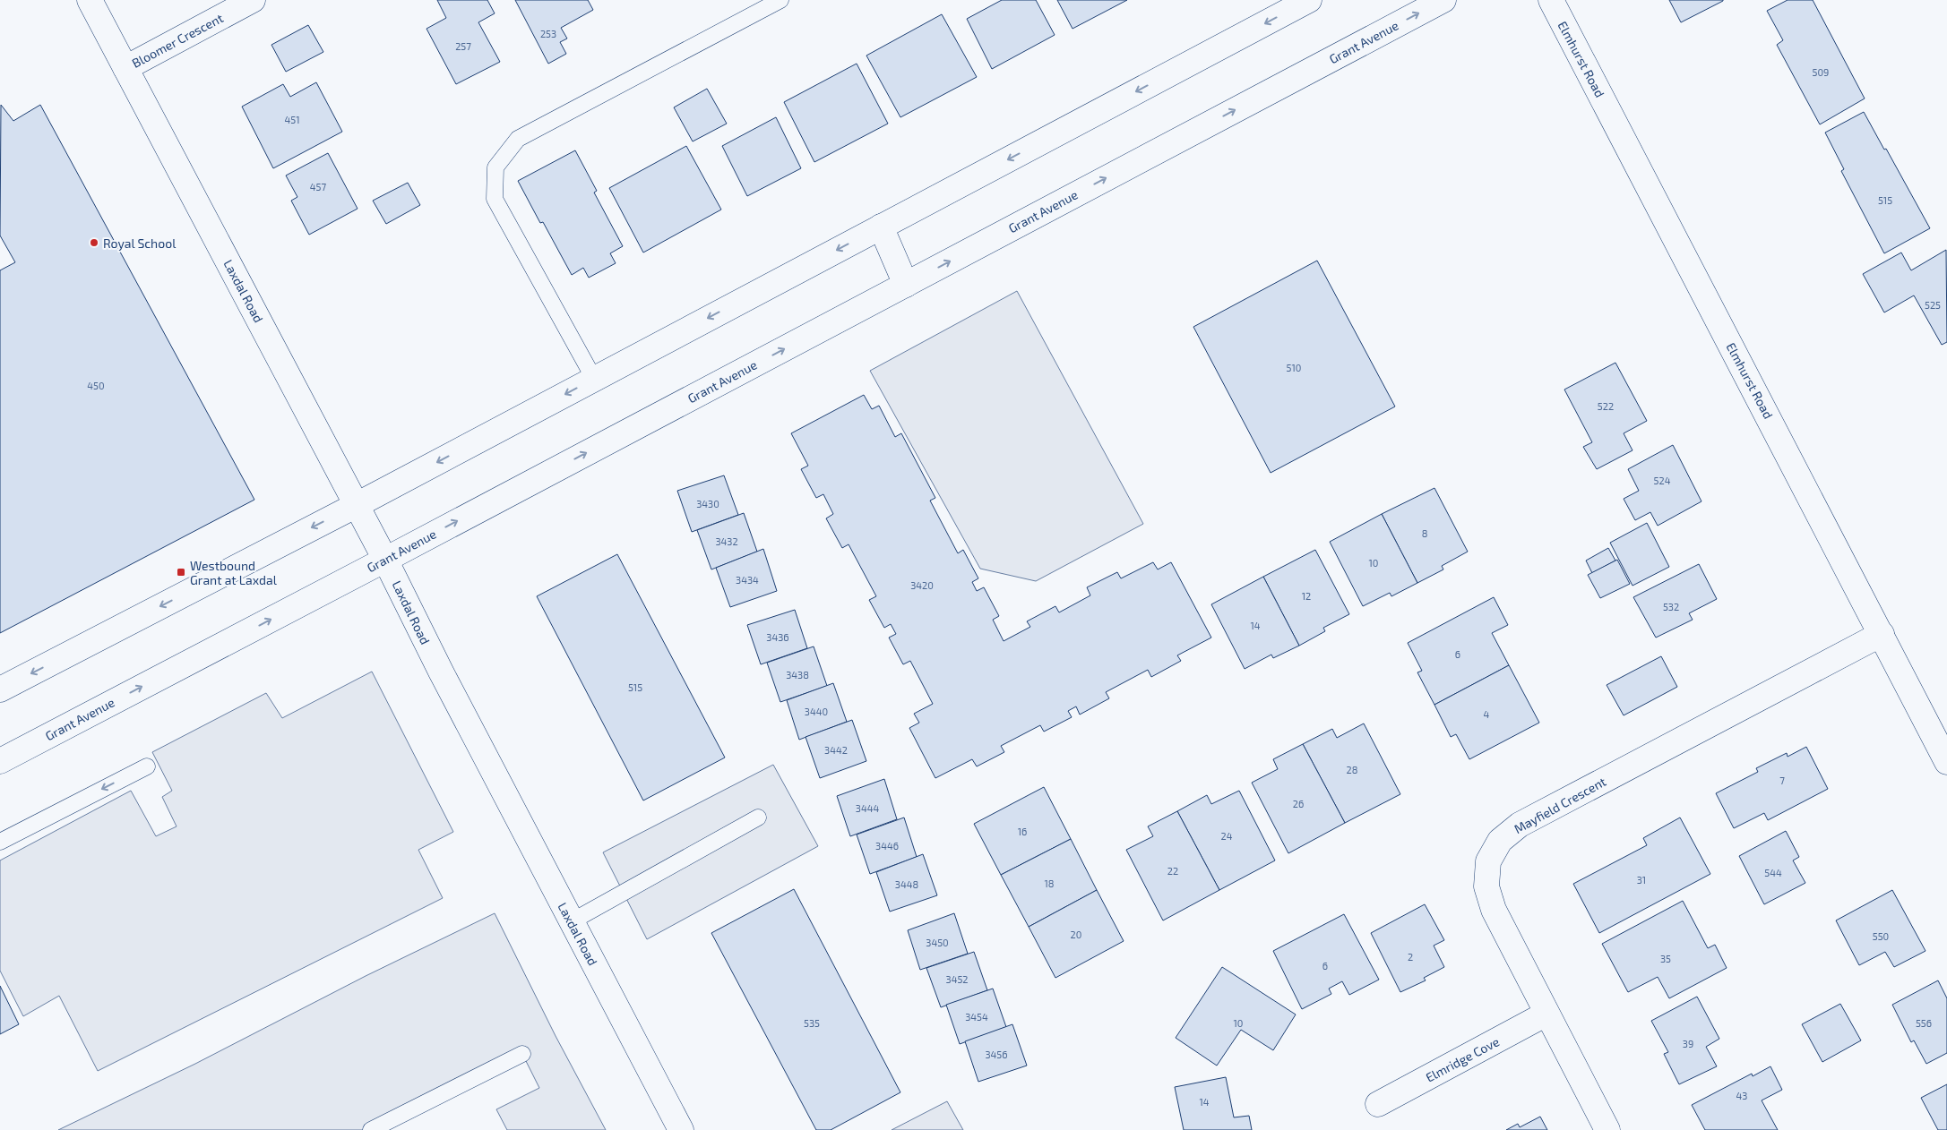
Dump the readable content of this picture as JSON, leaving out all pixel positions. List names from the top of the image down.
{
  "streets": {
    "street": [
      "Bloomer Crescent",
      "Grant Avenue",
      "Elmhurst Road",
      "Laxdal Road",
      "Mayfield Crescent",
      "Elmridge Cove"
    ]
  },
  "crossings": [
    ["Bloomer Crescent", "Laxdal Road"],
    ["Grant Avenue", "Laxdal Road"],
    ["Elmhurst Road", "Mayfield Crescent"],
    ["Mayfield Crescent", "Elmridge Cove"]
  ],
  "places": {
    "other": ["Royal School"],
    "transit": ["Westbound Grant at Laxdal"]
  },
  "house_numbers": [
    "253",
    "257",
    "509",
    "451",
    "457",
    "515",
    "525",
    "510",
    "450",
    "522",
    "524",
    "3430",
    "8",
    "3432",
    "10",
    "3434",
    "3420",
    "12",
    "532",
    "14",
    "3436",
    "6",
    "3438",
    "515",
    "3440",
    "4",
    "3442",
    "28",
    "7",
    "26",
    "3444",
    "16",
    "24",
    "3446",
    "22",
    "544",
    "31",
    "18",
    "3448",
    "20",
    "550",
    "3450",
    "2",
    "35",
    "6",
    "3452",
    "3454",
    "535",
    "10",
    "556",
    "39",
    "3456",
    "43",
    "14"
  ]
}
